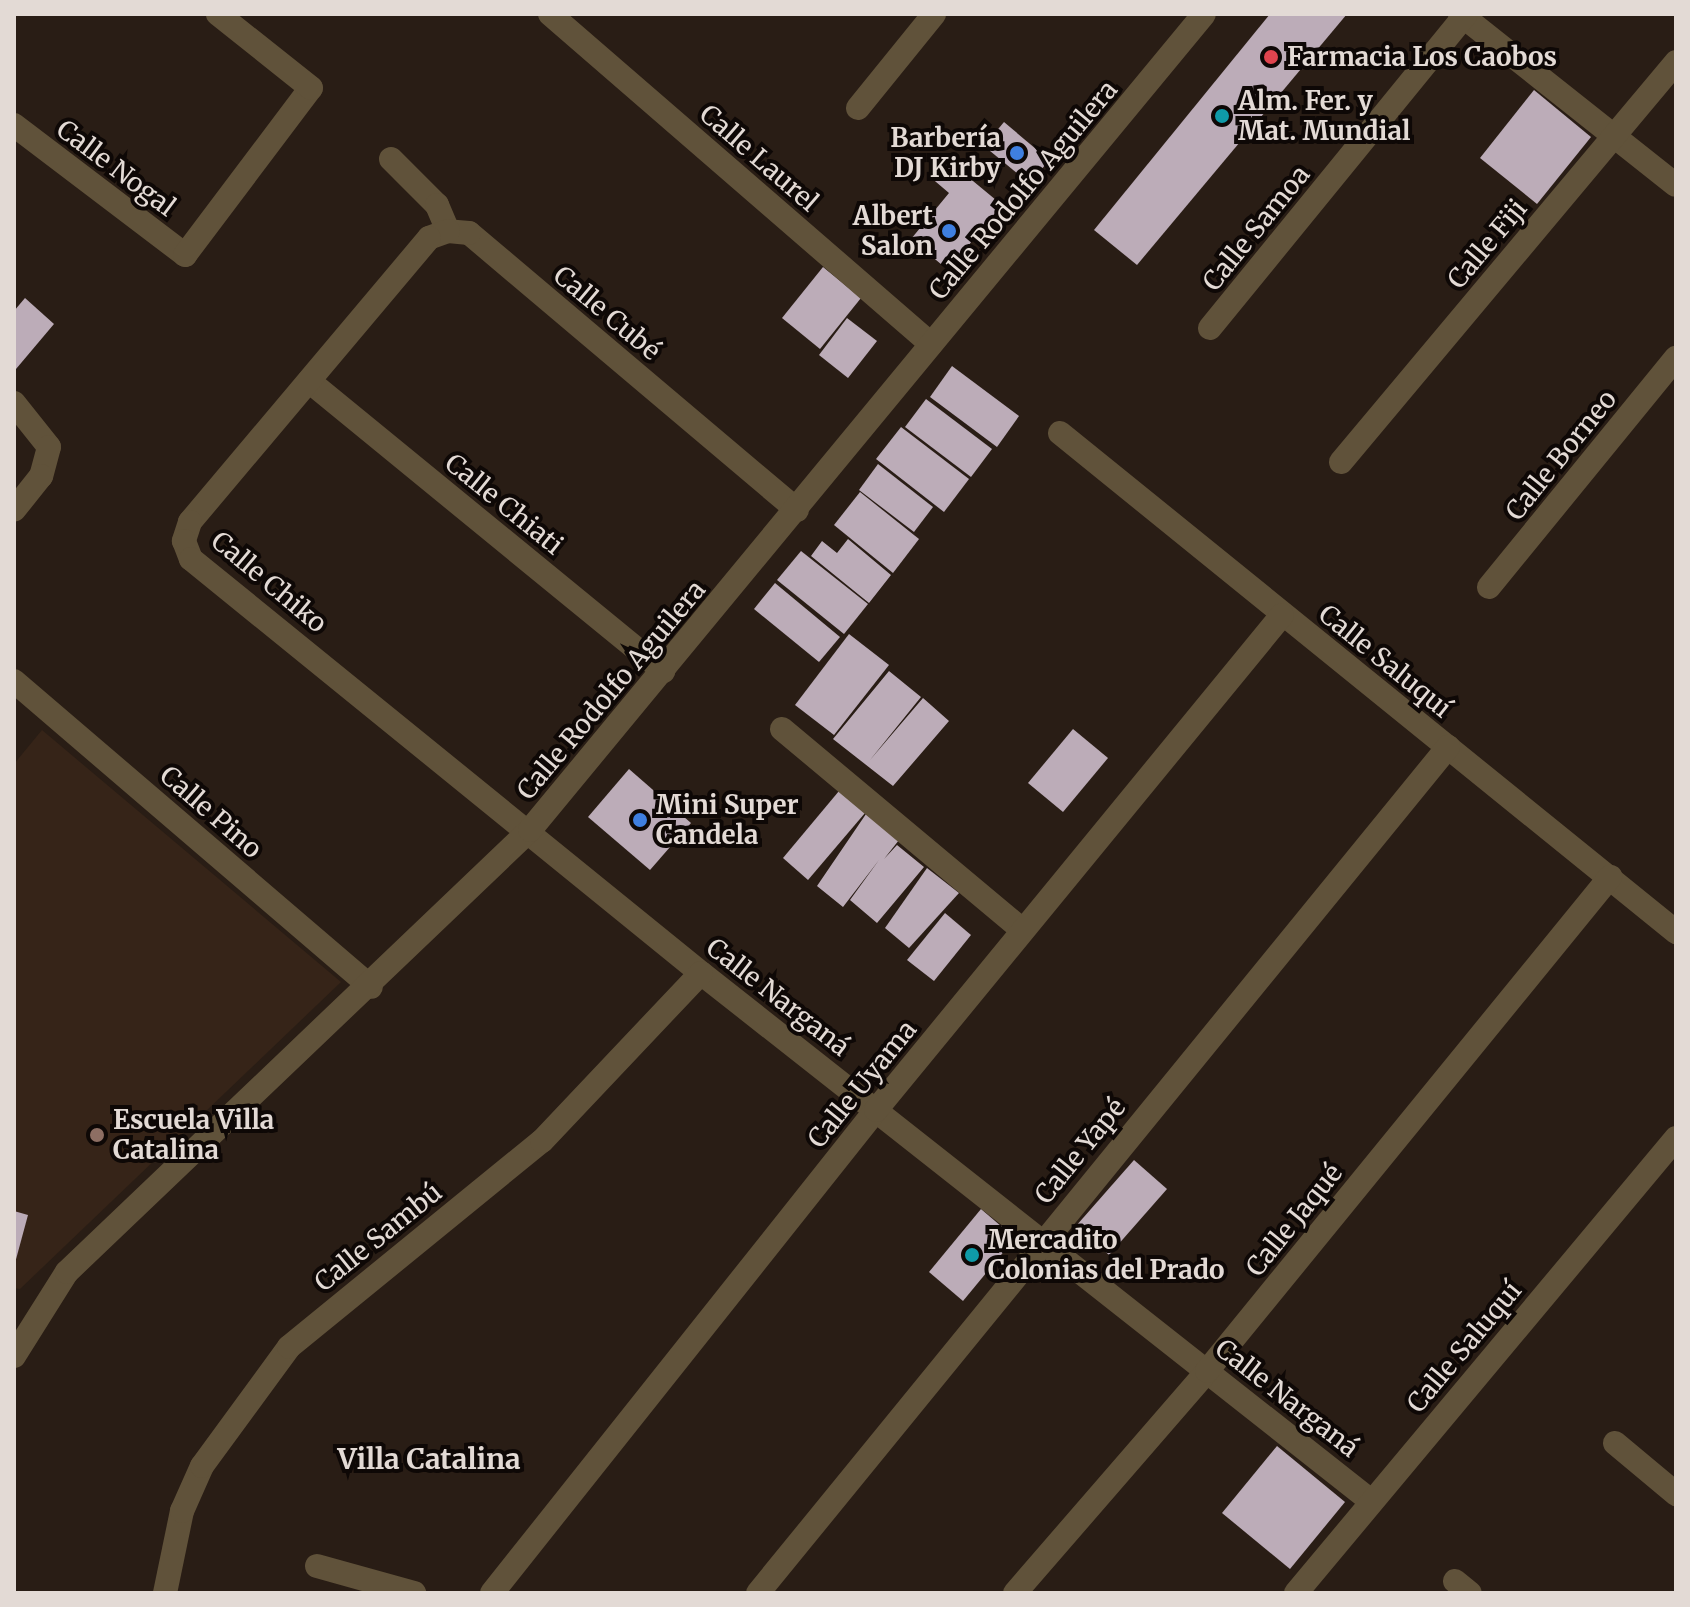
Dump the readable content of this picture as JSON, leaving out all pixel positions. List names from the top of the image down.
{
  "streets": {
    "street": [
      "Calle Laurel",
      "Calle Nogal",
      "Calle Rodolfo Aguilera",
      "Calle Samoa",
      "Calle Fiji",
      "Calle Cubé",
      "Calle Borneo",
      "Calle Chiati",
      "Calle Chiko",
      "Calle Saluquí",
      "Calle Pino",
      "Calle Narganá",
      "Calle Uyama",
      "Calle Yapé",
      "Calle Jaqué",
      "Calle Sambú"
    ]
  },
  "crossings": [
    ["Calle Laurel", "Calle Rodolfo Aguilera"],
    ["Calle Rodolfo Aguilera", "Calle Cubé"],
    ["Calle Rodolfo Aguilera", "Calle Chiati"],
    ["Calle Rodolfo Aguilera", "Calle Chiko"],
    ["Calle Rodolfo Aguilera", "Calle Pino"],
    ["Calle Rodolfo Aguilera", "Calle Narganá"],
    ["Calle Cubé", "Calle Chiko"],
    ["Calle Chiati", "Calle Chiko"],
    ["Calle Chiko", "Calle Narganá"],
    ["Calle Saluquí", "Calle Narganá"],
    ["Calle Saluquí", "Calle Uyama"],
    ["Calle Saluquí", "Calle Yapé"],
    ["Calle Saluquí", "Calle Jaqué"],
    ["Calle Narganá", "Calle Uyama"],
    ["Calle Narganá", "Calle Yapé"],
    ["Calle Narganá", "Calle Jaqué"],
    ["Calle Narganá", "Calle Sambú"]
  ],
  "districts": ["Villa Catalina"],
  "places": [
    "Farmacia Los Caobos",
    "Alm. Fer. y Mat. Mundial",
    "Barbería DJ Kirby",
    "Albert Salon",
    "Mini Super Candela",
    "Escuela Villa Catalina",
    "Mercadito Colonias del Prado"
  ]
}
